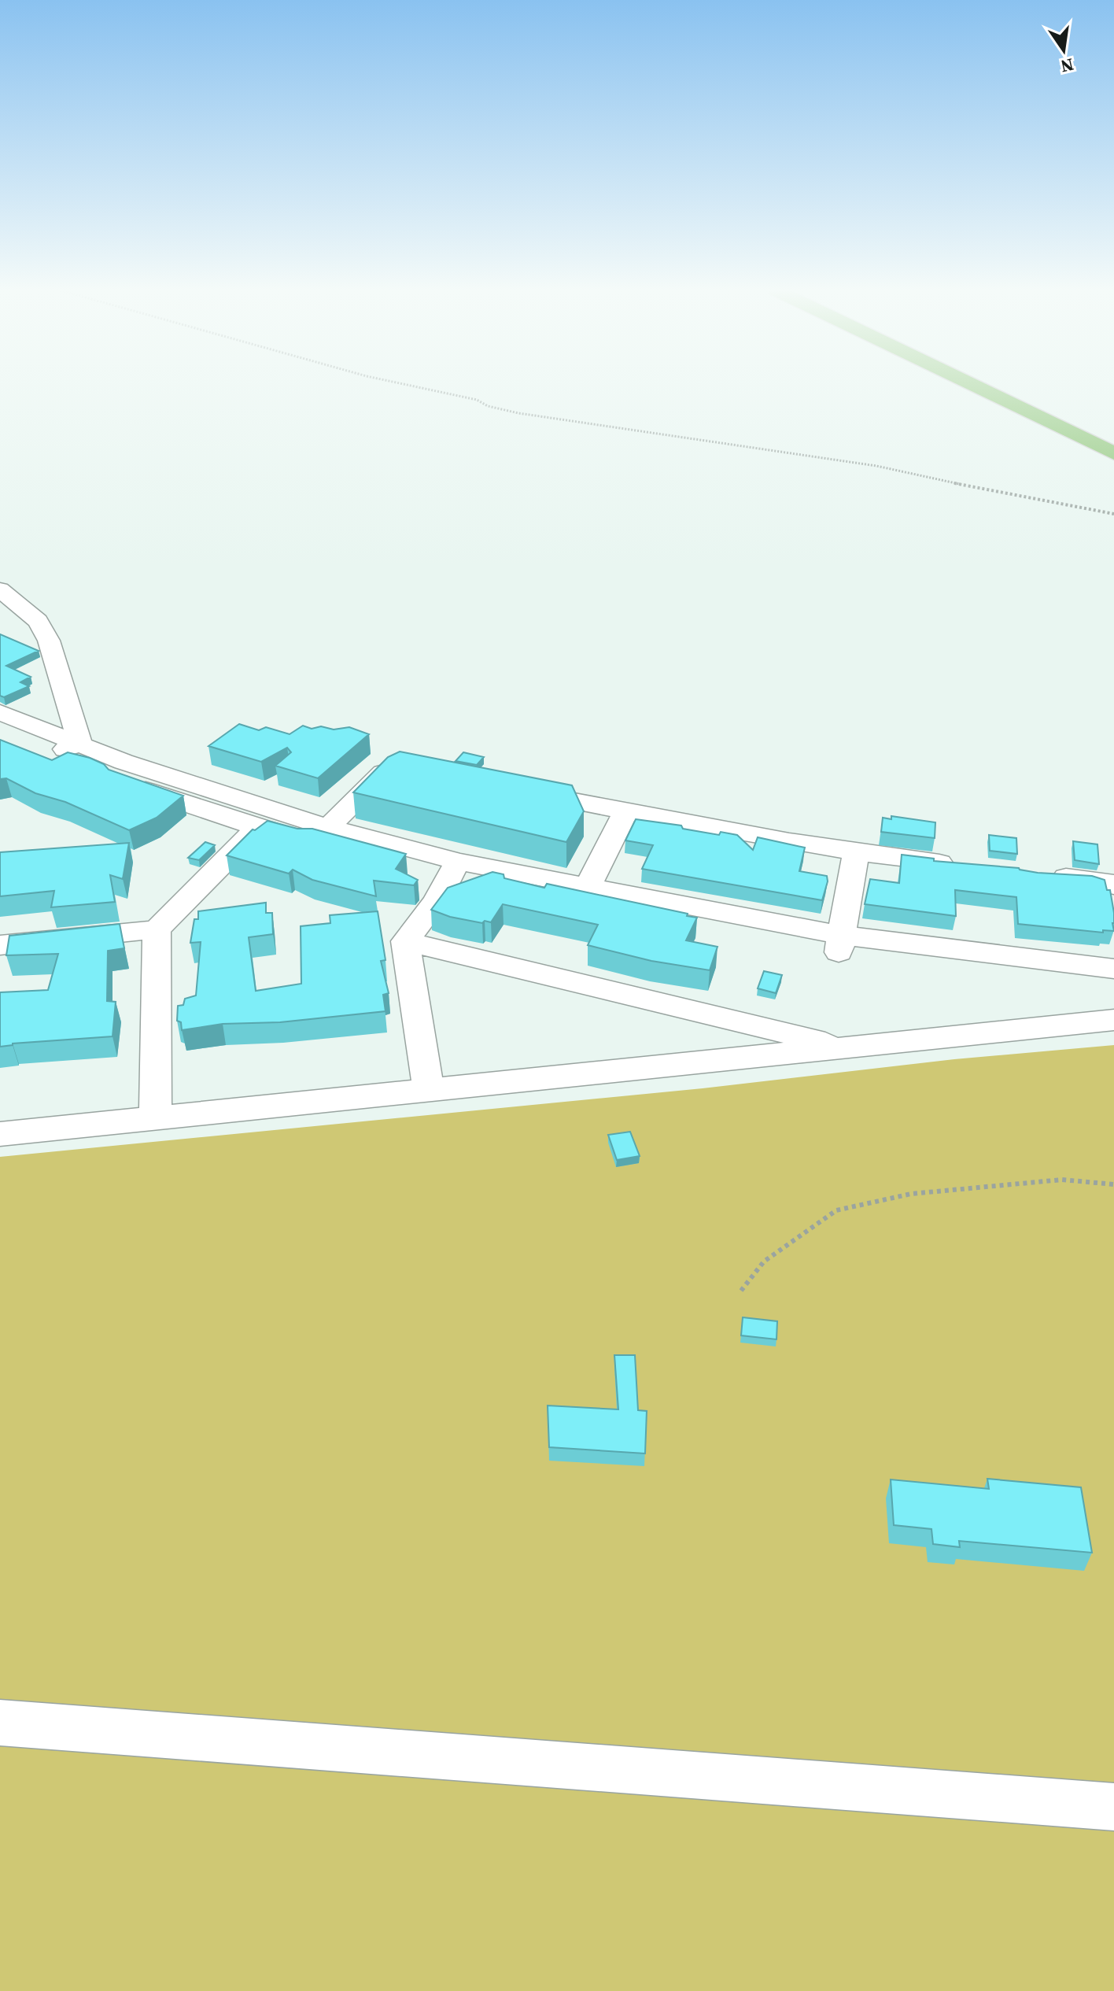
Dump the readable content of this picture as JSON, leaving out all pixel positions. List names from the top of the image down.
{
  "north": "bottom"
}
